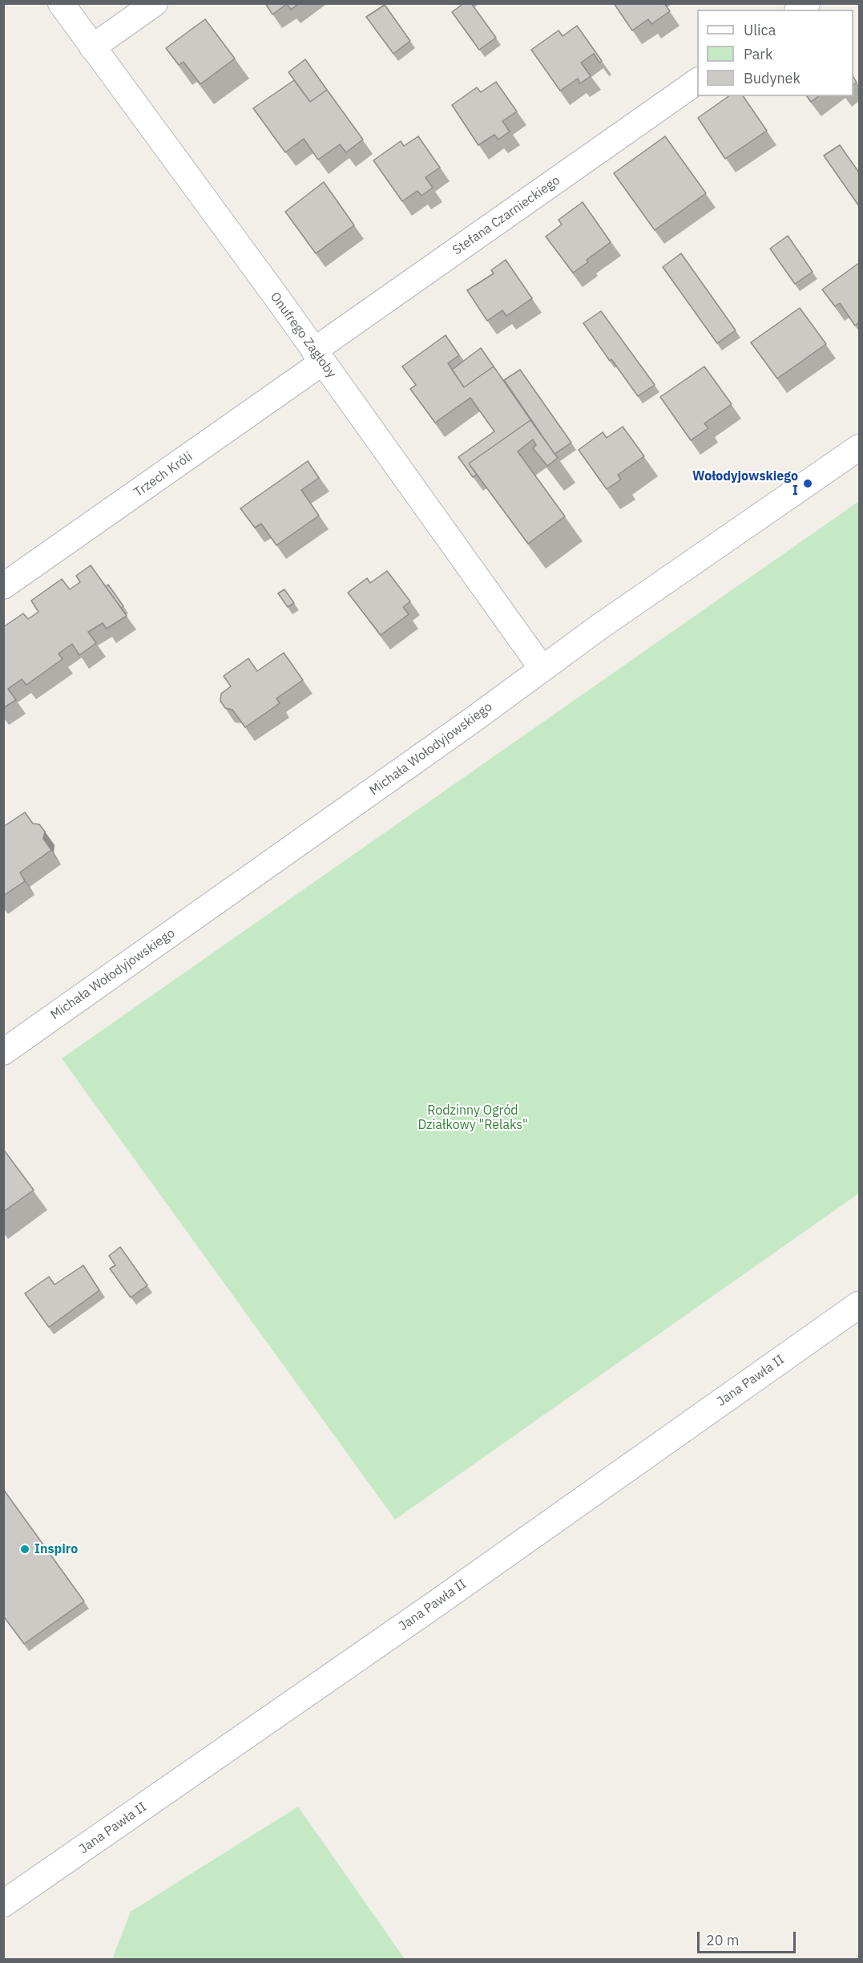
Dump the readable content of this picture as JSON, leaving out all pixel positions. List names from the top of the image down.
{
  "streets": {
    "main road": ["Jana Pawła II"],
    "street": [
      "Stefana Czarnieckiego",
      "Onufrego Zagłoby",
      "Trzech Króli",
      "Michała Wołodyjowskiego"
    ]
  },
  "crossings": [
    ["Stefana Czarnieckiego", "Onufrego Zagłoby"],
    ["Stefana Czarnieckiego", "Trzech Króli"],
    ["Onufrego Zagłoby", "Trzech Króli"],
    ["Onufrego Zagłoby", "Michała Wołodyjowskiego"]
  ],
  "parks": ["Rodzinny Ogród Działkowy \"Relaks\""],
  "places": ["Wołodyjowskiego I", "Inspiro"],
  "legend": ["Ulica", "Park", "Budynek"],
  "scale_bar": "20 m"
}
